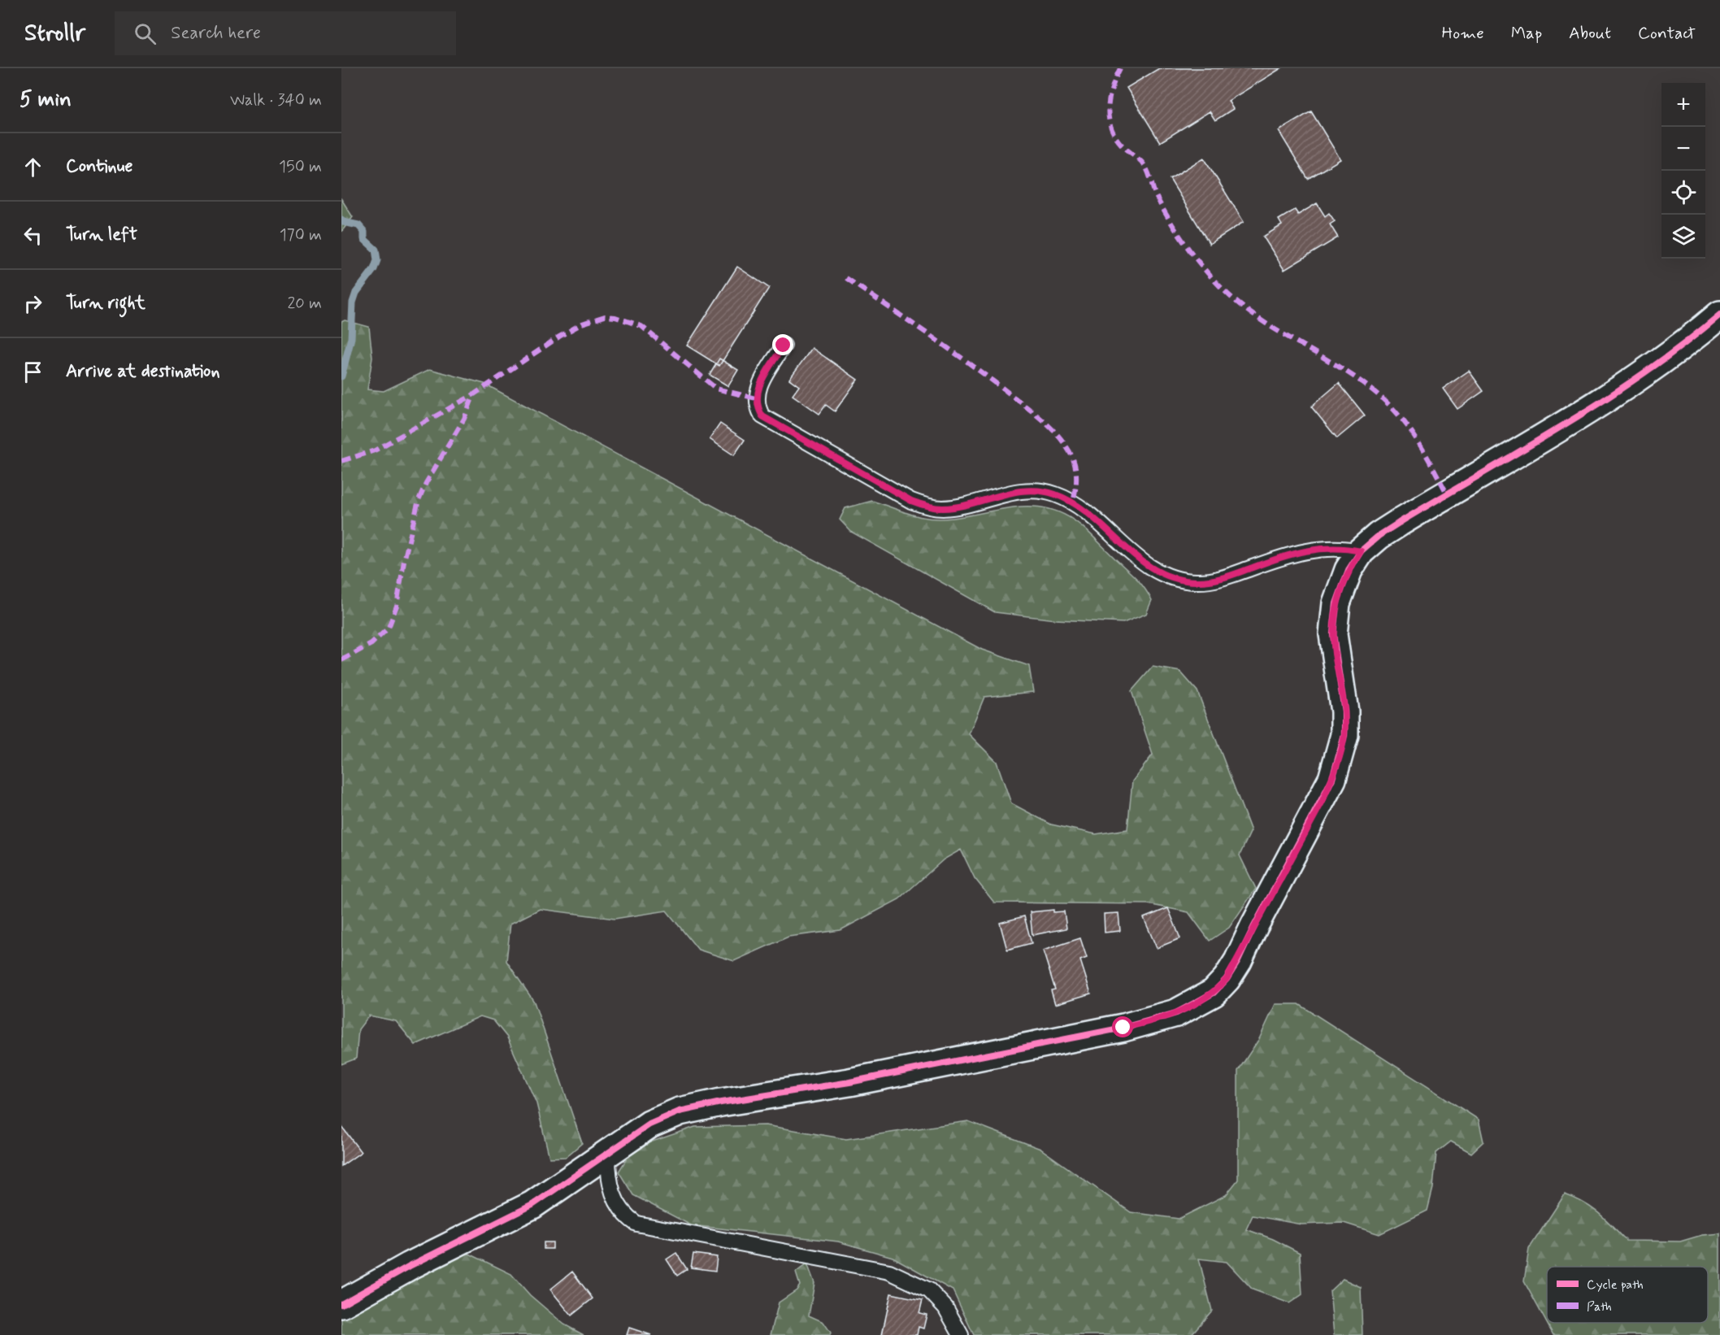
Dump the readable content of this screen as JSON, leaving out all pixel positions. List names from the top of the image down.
{
  "legend": ["Cycle path", "Path"],
  "page": {
    "header": "Strollr",
    "search": "Search here",
    "nav": [
      "Home",
      "Map",
      "About",
      "Contact"
    ],
    "heading": ["5 min", "Walk · 340 m"],
    "map_buttons": ["+", "−"],
    "list": [
      ["Continue", "150 m"],
      ["Turn left", "170 m"],
      ["Turn right", "20 m"],
      "Arrive at destination"
    ]
  }
}
